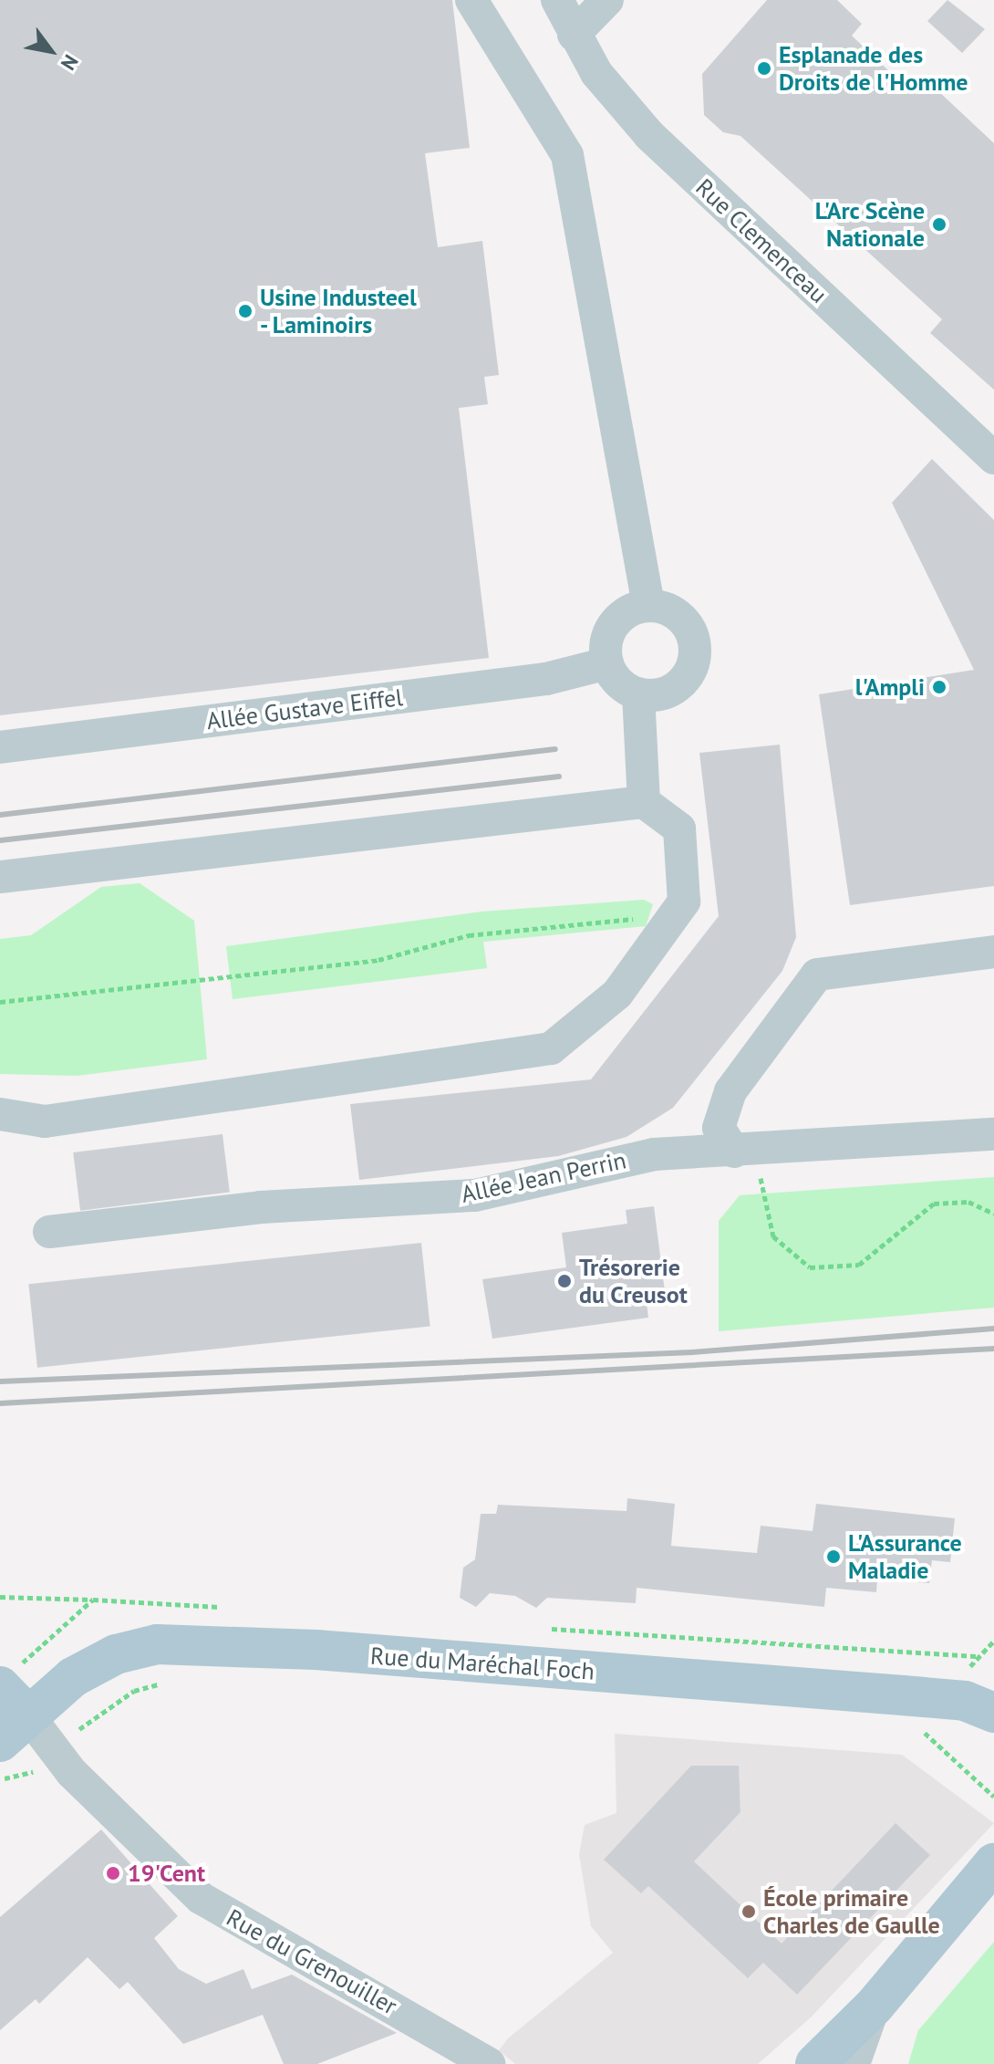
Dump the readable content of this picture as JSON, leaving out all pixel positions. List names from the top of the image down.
{
  "streets": {
    "main road": ["Rue du Maréchal Foch"],
    "street": [
      "Rue Clemenceau",
      "Allée Gustave Eiffel",
      "Allée Jean Perrin",
      "Rue du Grenouiller"
    ]
  },
  "crossings": [
    ["Rue du Maréchal Foch", "Rue du Grenouiller"]
  ],
  "places": [
    "Esplanade des Droits de l'Homme",
    "L'Arc Scène Nationale",
    "Usine Industeel - Laminoirs",
    "l'Ampli",
    "Trésorerie du Creusot",
    "L'Assurance Maladie",
    "19'Cent",
    "École primaire Charles de Gaulle"
  ],
  "north": "bottom right"
}
